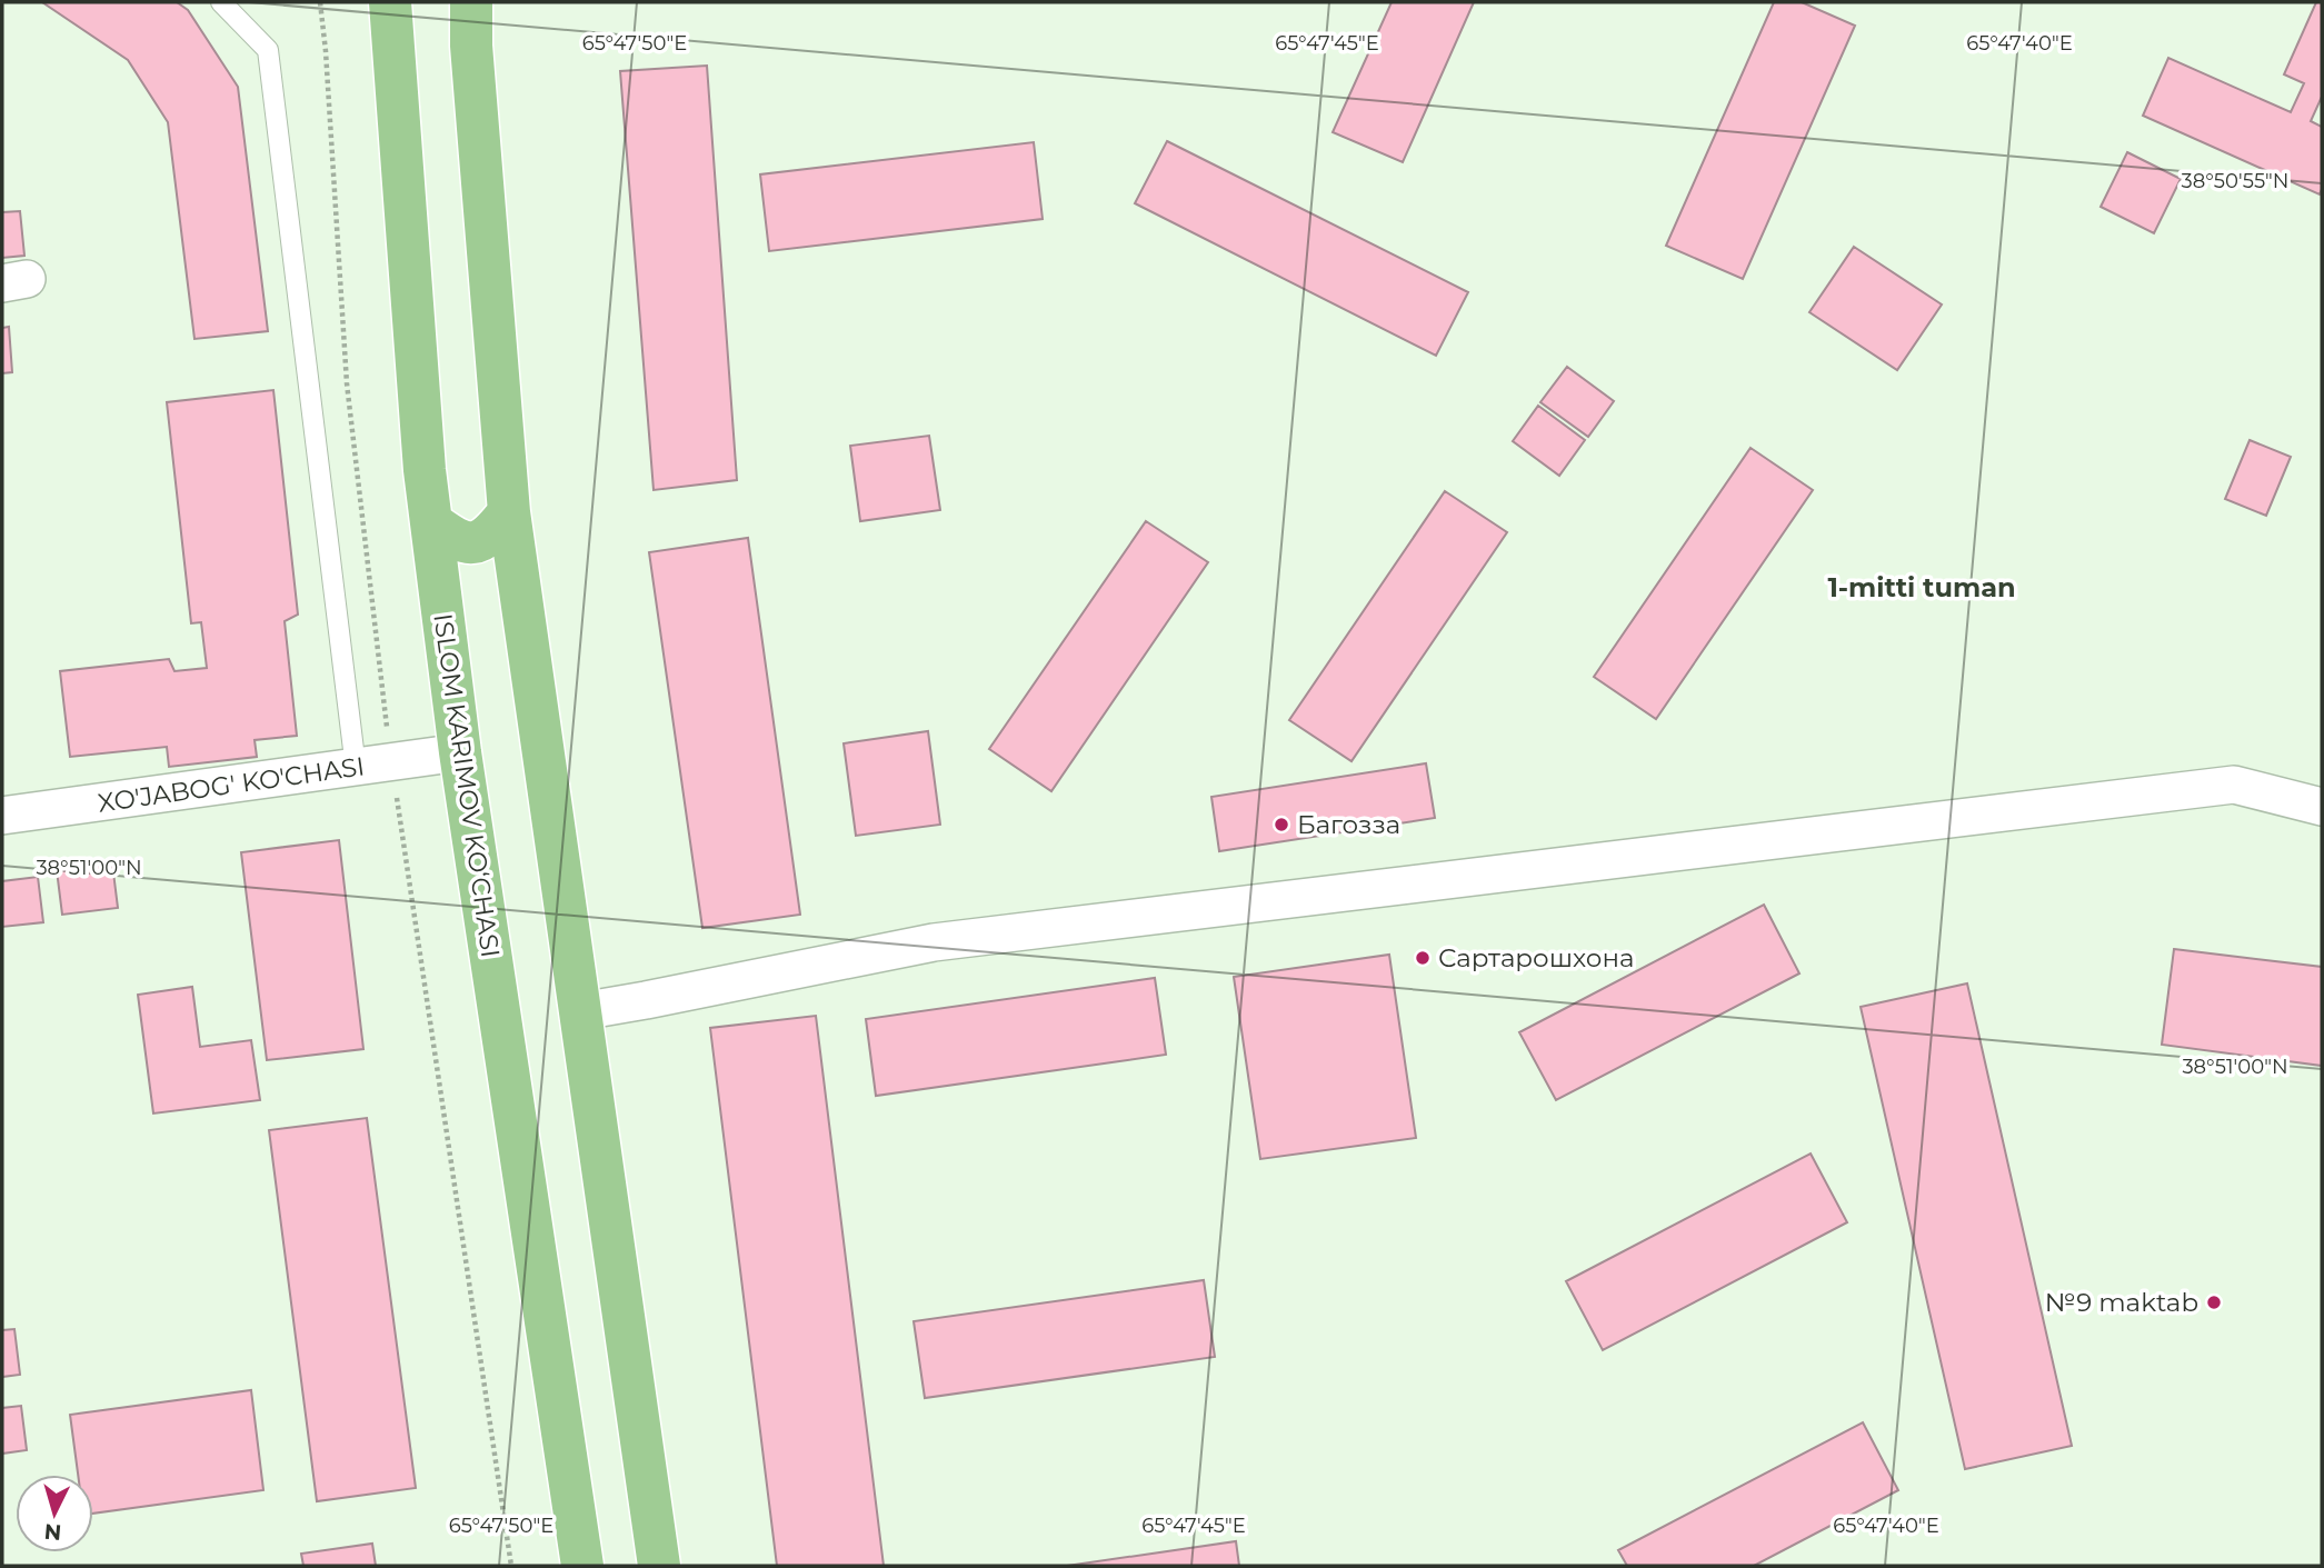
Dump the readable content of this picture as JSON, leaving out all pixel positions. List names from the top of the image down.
{
  "streets": {
    "main road": ["ISLOM KARIMOV KO‘CHASI"],
    "street": ["XO'JABOG' KO'CHASI"]
  },
  "crossings": [
    ["XO'JABOG' KO'CHASI", "ISLOM KARIMOV KO‘CHASI"]
  ],
  "districts": ["1-mitti tuman"],
  "places": ["Багозза", "Сартарошхона", "№9 maktab"],
  "north": "bottom",
  "coordinates": [
    "65°47'50\"E",
    "65°47'45\"E",
    "65°47'40\"E",
    "38°50'55\"N",
    "38°51'00\"N"
  ]
}
